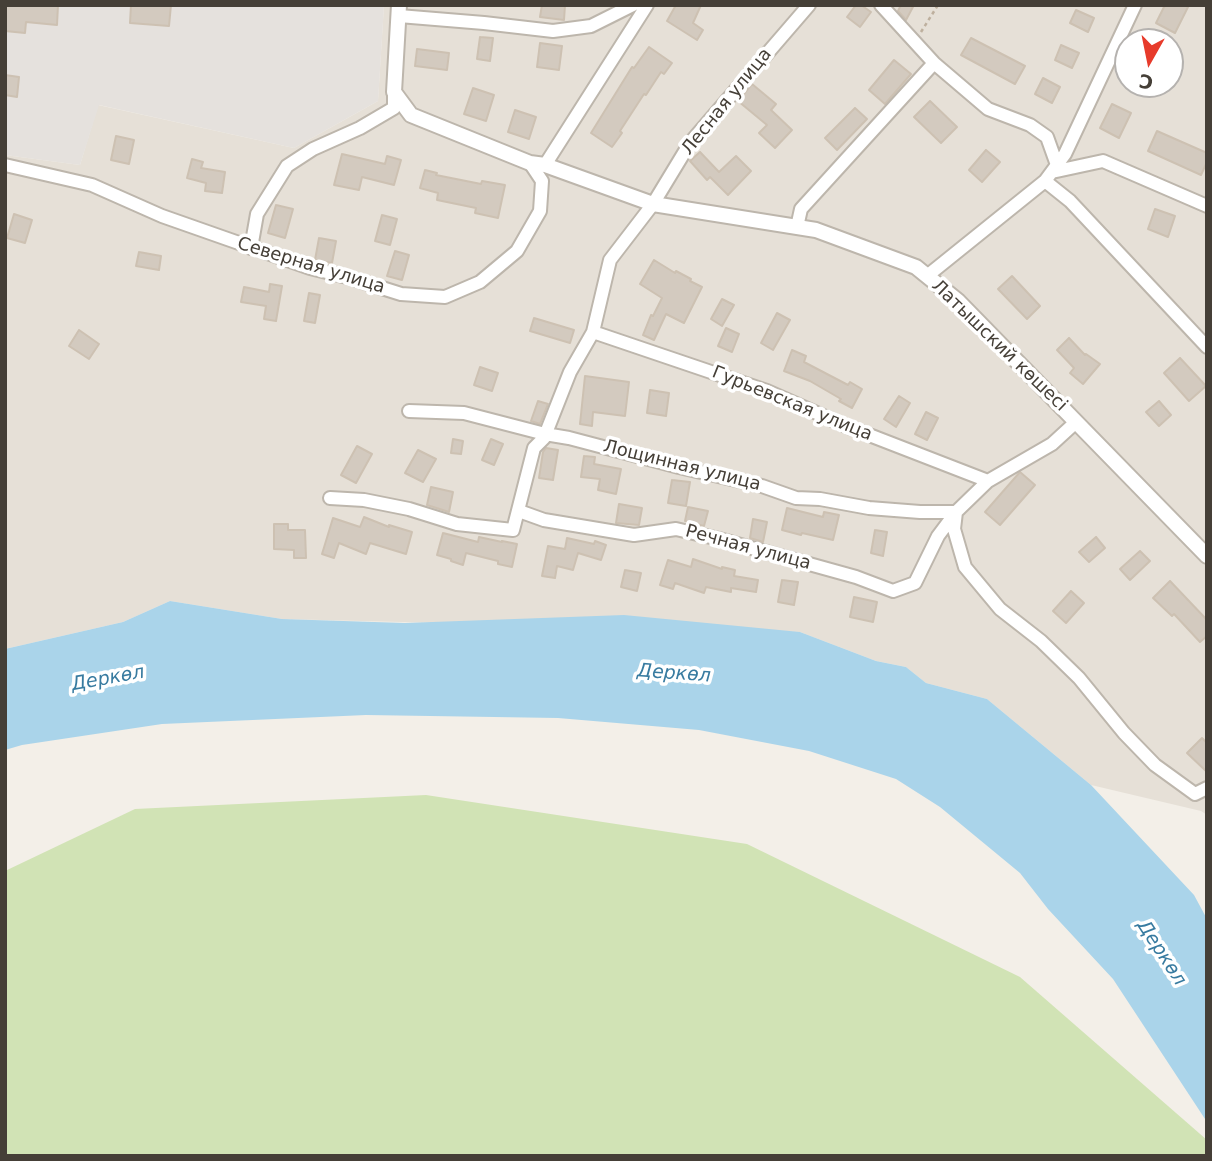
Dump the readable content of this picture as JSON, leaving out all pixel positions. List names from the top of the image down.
{
  "streets": {
    "street": [
      "Лесная улица",
      "Северная улица",
      "Латышский көшесі",
      "Гурьевская улица",
      "Лощинная улица",
      "Речная улица"
    ]
  },
  "crossings": [
    ["Лесная улица", "Латышский көшесі"],
    ["Лесная улица", "Гурьевская улица"],
    ["Лесная улица", "Лощинная улица"],
    ["Лесная улица", "Речная улица"],
    ["Северная улица", "Латышский көшесі"],
    ["Лощинная улица", "Речная улица"]
  ],
  "water": ["Деркөл"],
  "north": "bottom"
}
